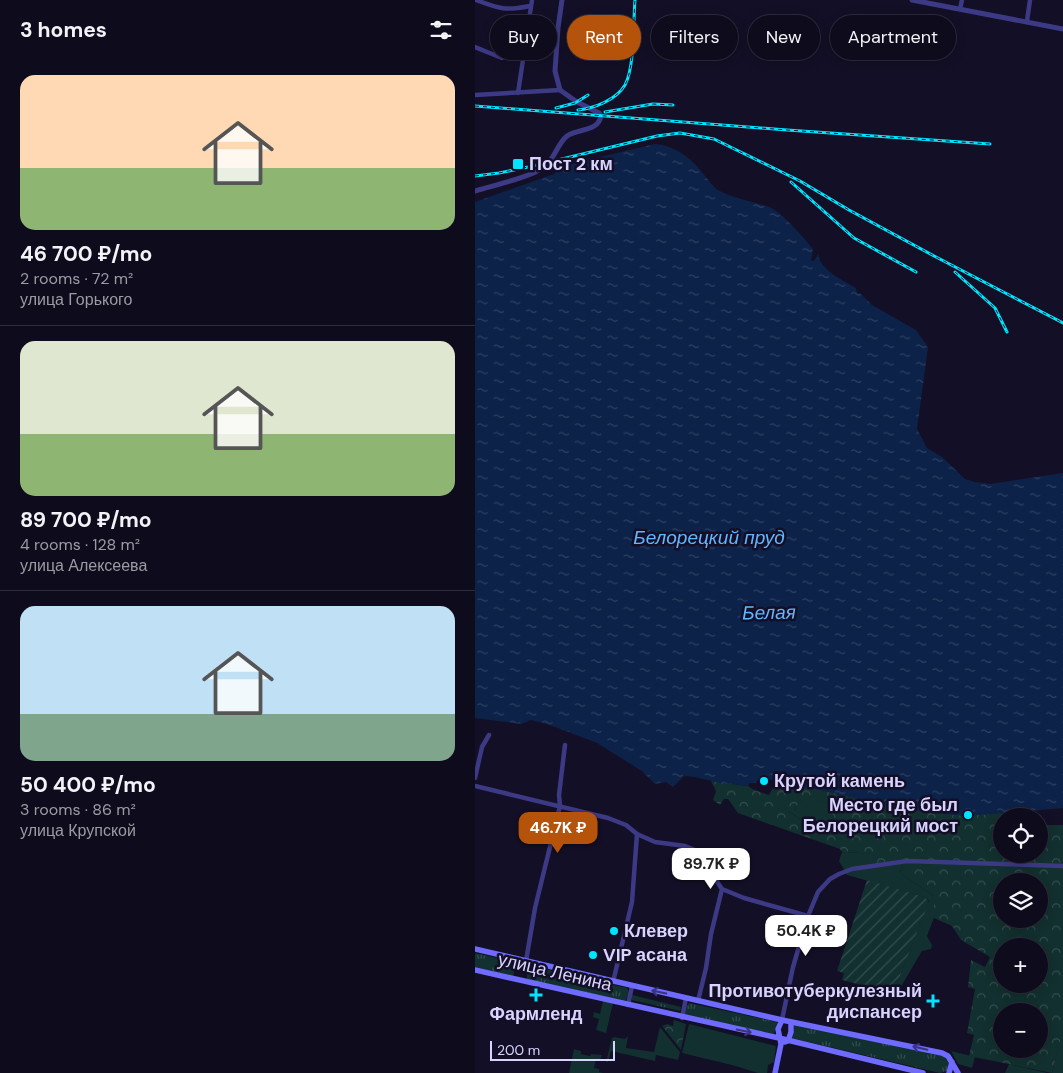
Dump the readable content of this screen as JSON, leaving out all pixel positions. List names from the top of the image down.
{
  "streets": {
    "main road": ["улица Ленина"]
  },
  "water": ["Белорецкий пруд", "Белая"],
  "places": {
    "transit": ["Пост 2 км"],
    "other": [
      "Крутой камень",
      "Место где был Белорецкий мост",
      "Клевер",
      "VIP асана"
    ],
    "health": ["Фармленд", "Противотуберкулезный диспансер"]
  },
  "scale_bar": "200 m",
  "page": {
    "heading": "3 homes",
    "chip": [
      "Buy",
      "Rent",
      "Filters",
      "New",
      "Apartment"
    ],
    "list": [
      {
        "name": "46 700 ₽/mo",
        "note": "2 rooms · 72 m² · улица Горького"
      },
      {
        "name": "89 700 ₽/mo",
        "note": "4 rooms · 128 m² · улица Алексеева"
      },
      {
        "name": "50 400 ₽/mo",
        "note": "3 rooms · 86 m² · улица Крупской"
      }
    ],
    "map_buttons": ["+", "−"],
    "price": ["46.7K ₽", "89.7K ₽", "50.4K ₽"],
    "scale": "200 m"
  }
}
